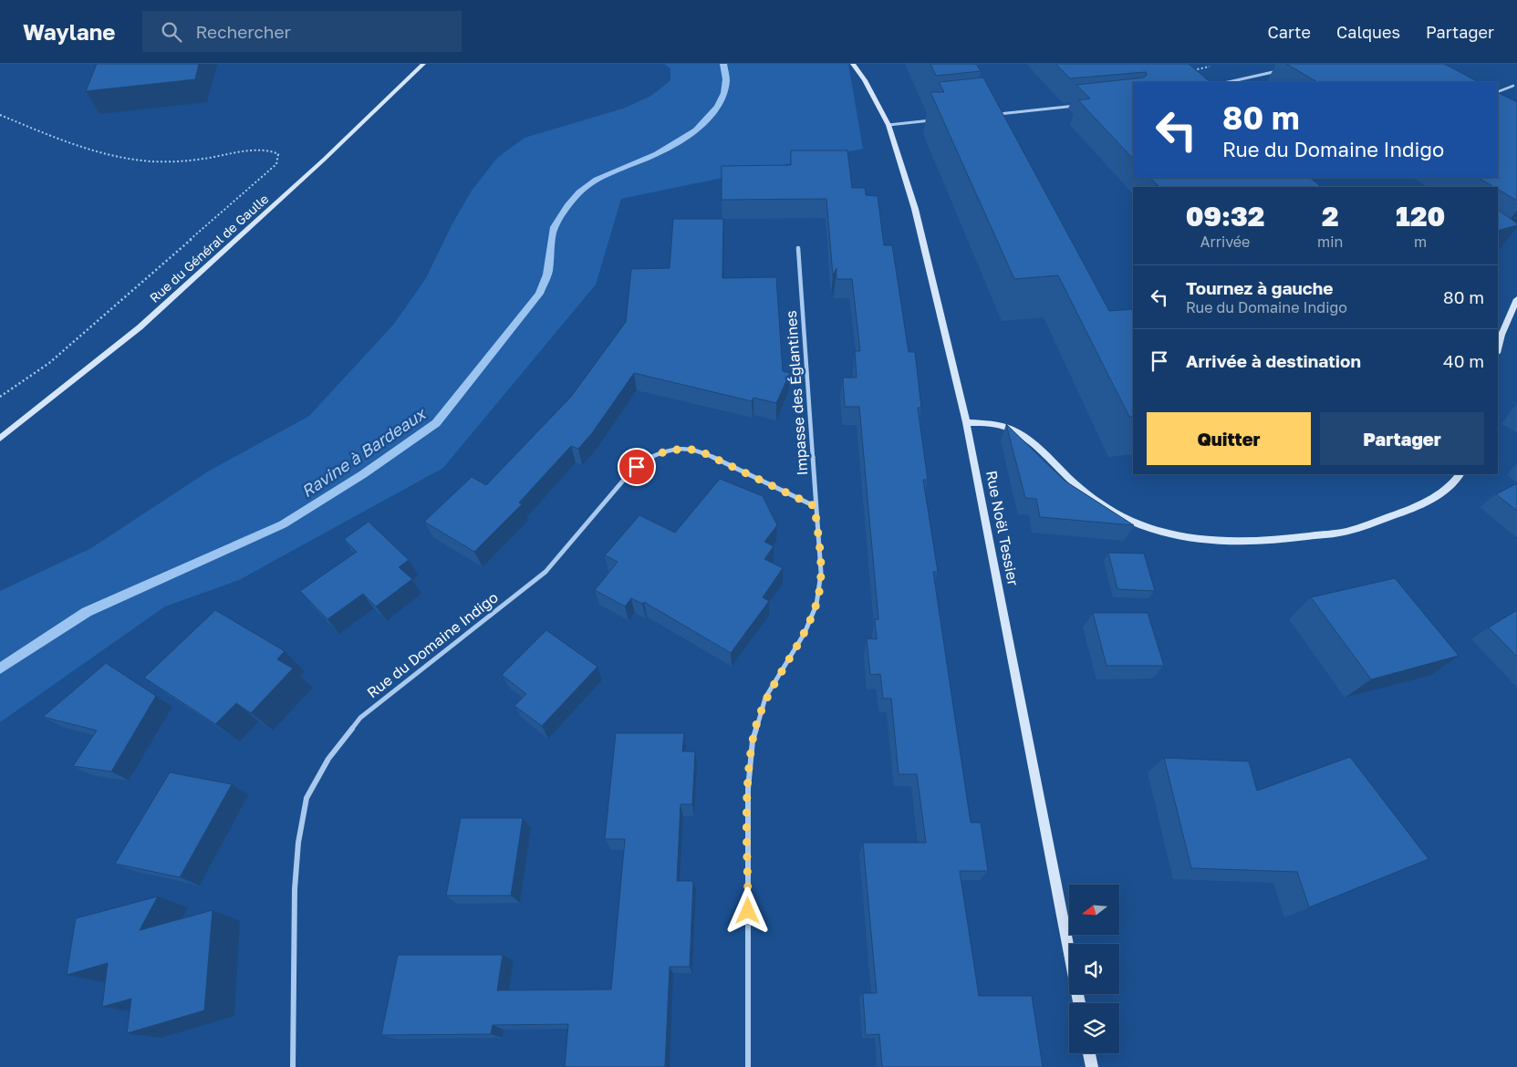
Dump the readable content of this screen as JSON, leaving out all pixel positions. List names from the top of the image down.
{
  "streets": {
    "street": [
      "Rue du Général de Gaulle",
      "Impasse des Églantines",
      "Rue Noël Tessier",
      "Rue du Domaine Indigo"
    ]
  },
  "crossings": [
    ["Impasse des Églantines", "Rue du Domaine Indigo"]
  ],
  "water": ["Ravine à Bardeaux"],
  "north": "left",
  "page": {
    "header": "Waylane",
    "search": "Rechercher",
    "nav": ["Carte", "Calques", "Partager"],
    "turn": ["80 m", "Rue du Domaine Indigo"],
    "eta": [
      "09:32",
      "Arrivée",
      "2",
      "min",
      "120",
      "m"
    ],
    "list": [
      {
        "name": "Tournez à gauche",
        "note": "Rue du Domaine Indigo",
        "value": "80 m"
      },
      {
        "name": "Arrivée à destination",
        "value": "40 m"
      }
    ],
    "buttons": ["Quitter", "Partager"]
  }
}
